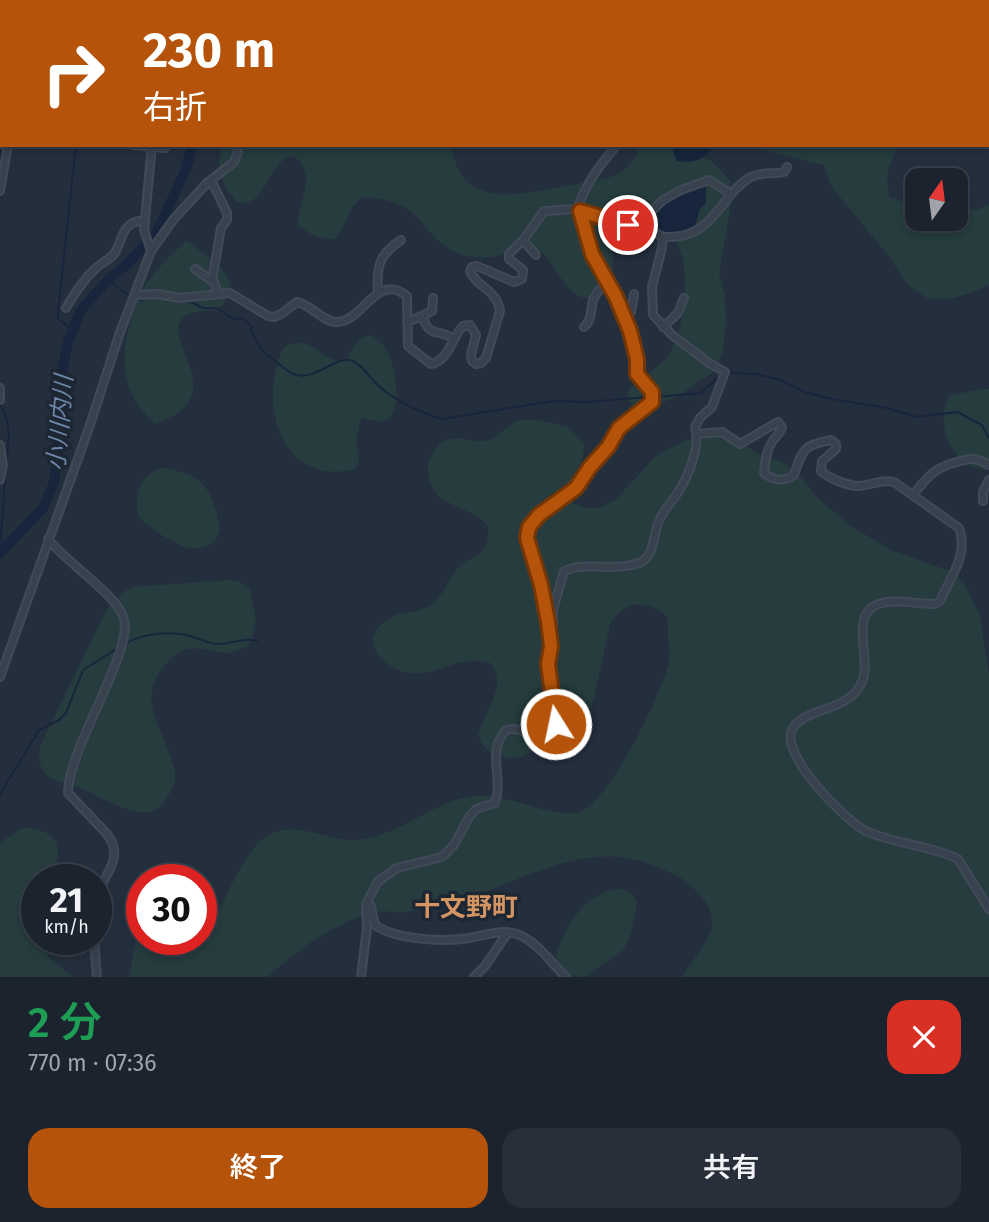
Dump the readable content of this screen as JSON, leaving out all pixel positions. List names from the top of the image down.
{
  "districts": ["十文野町"],
  "water": ["小川内川"],
  "north": "top",
  "page": {
    "turn": ["230 m", "右折"],
    "speed": "21 km/h",
    "limit": "30",
    "heading": ["2 分", "770 m · 07:36"],
    "buttons": ["終了", "共有"]
  }
}
